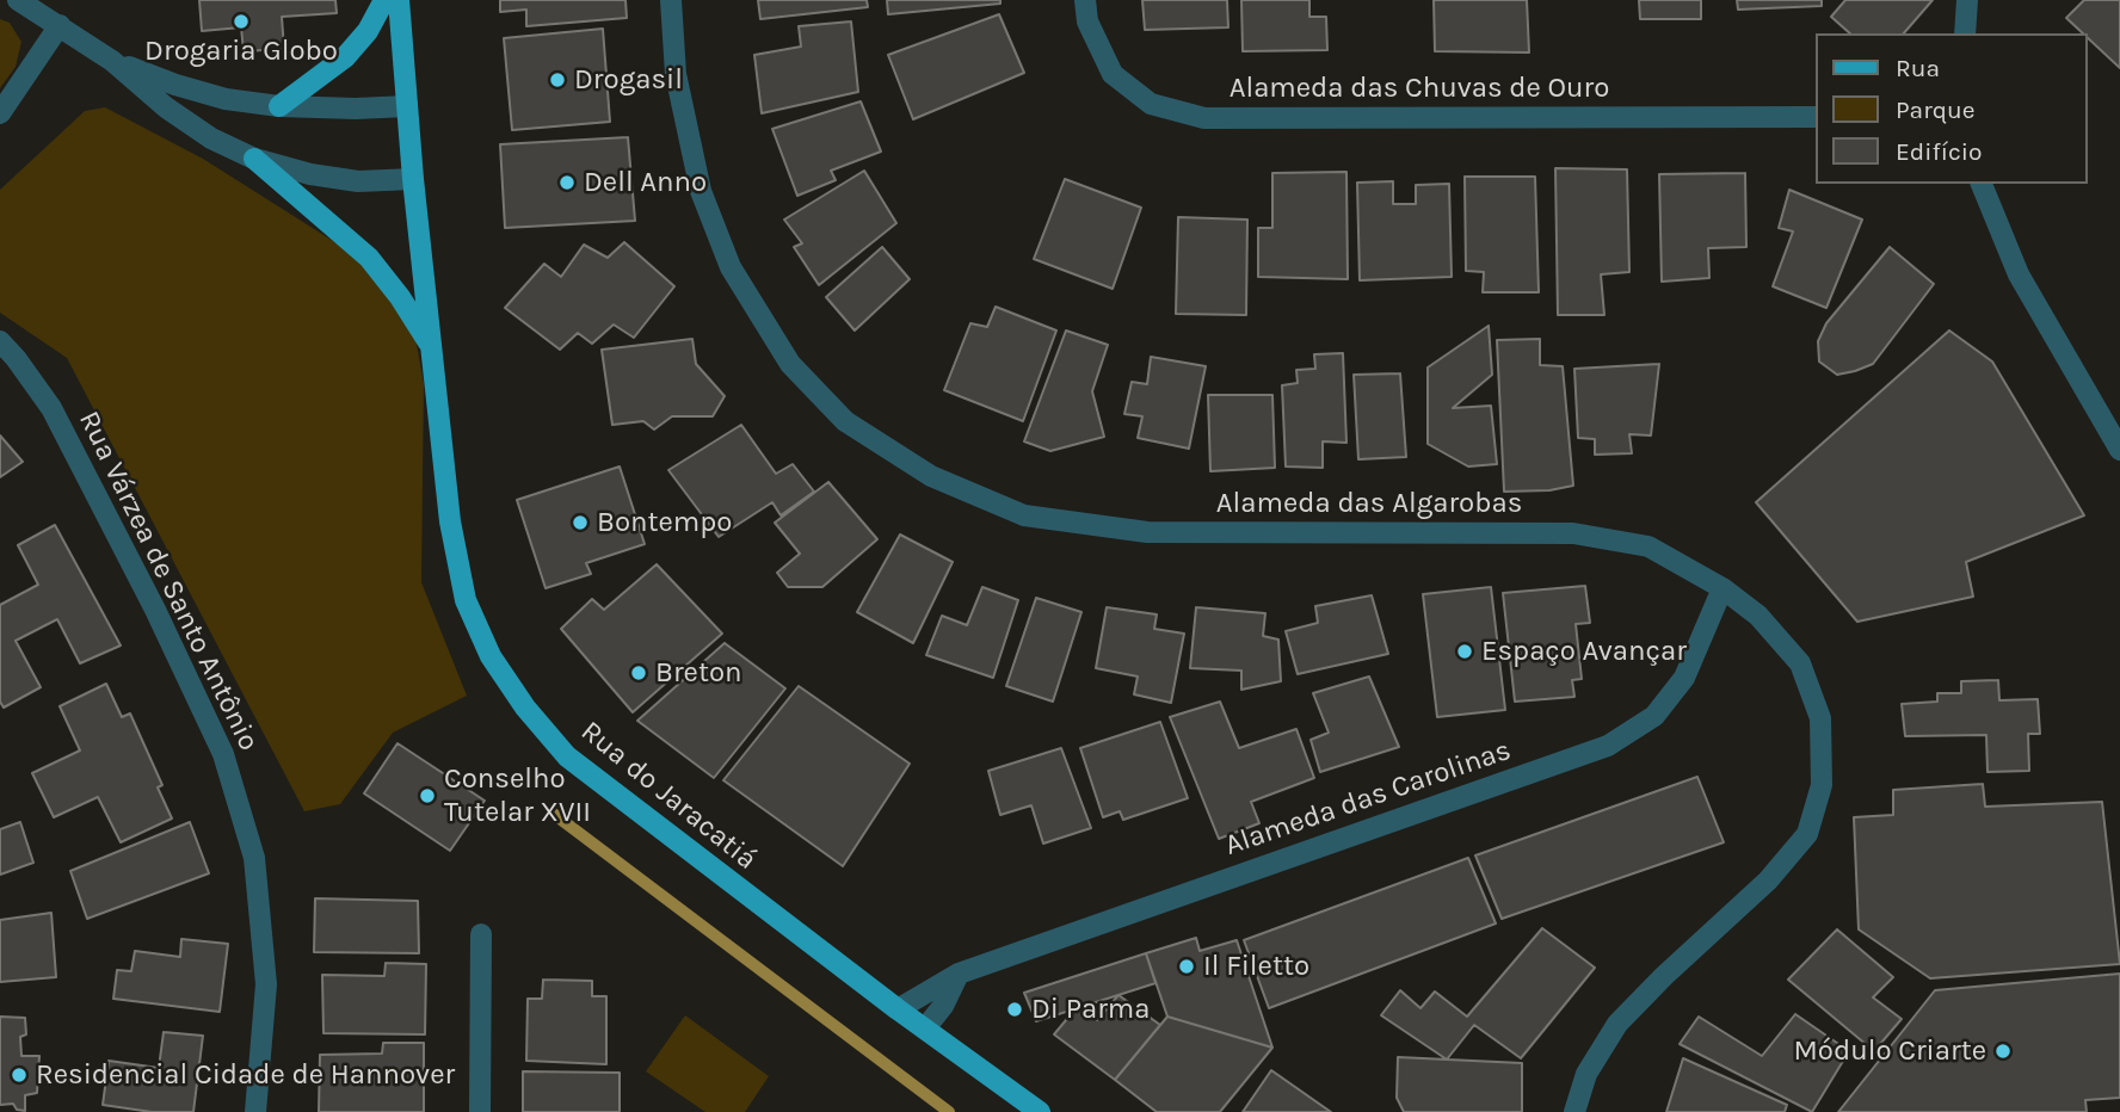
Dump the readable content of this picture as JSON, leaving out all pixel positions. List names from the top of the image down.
{
  "streets": {
    "main road": ["Rua do Jaracatiá"],
    "street": [
      "Alameda das Chuvas de Ouro",
      "Alameda das Algarobas",
      "Rua Várzea de Santo Antônio",
      "Alameda das Carolinas"
    ]
  },
  "crossings": [
    ["Alameda das Algarobas", "Alameda das Carolinas"],
    ["Rua do Jaracatiá", "Alameda das Carolinas"]
  ],
  "places": [
    "Drogaria Globo",
    "Drogasil",
    "Dell Anno",
    "Bontempo",
    "Espaço Avançar",
    "Breton",
    "Conselho Tutelar XVII",
    "Il Filetto",
    "Di Parma",
    "Módulo Criarte",
    "Residencial Cidade de Hannover"
  ],
  "legend": ["Rua", "Parque", "Edifício"]
}
